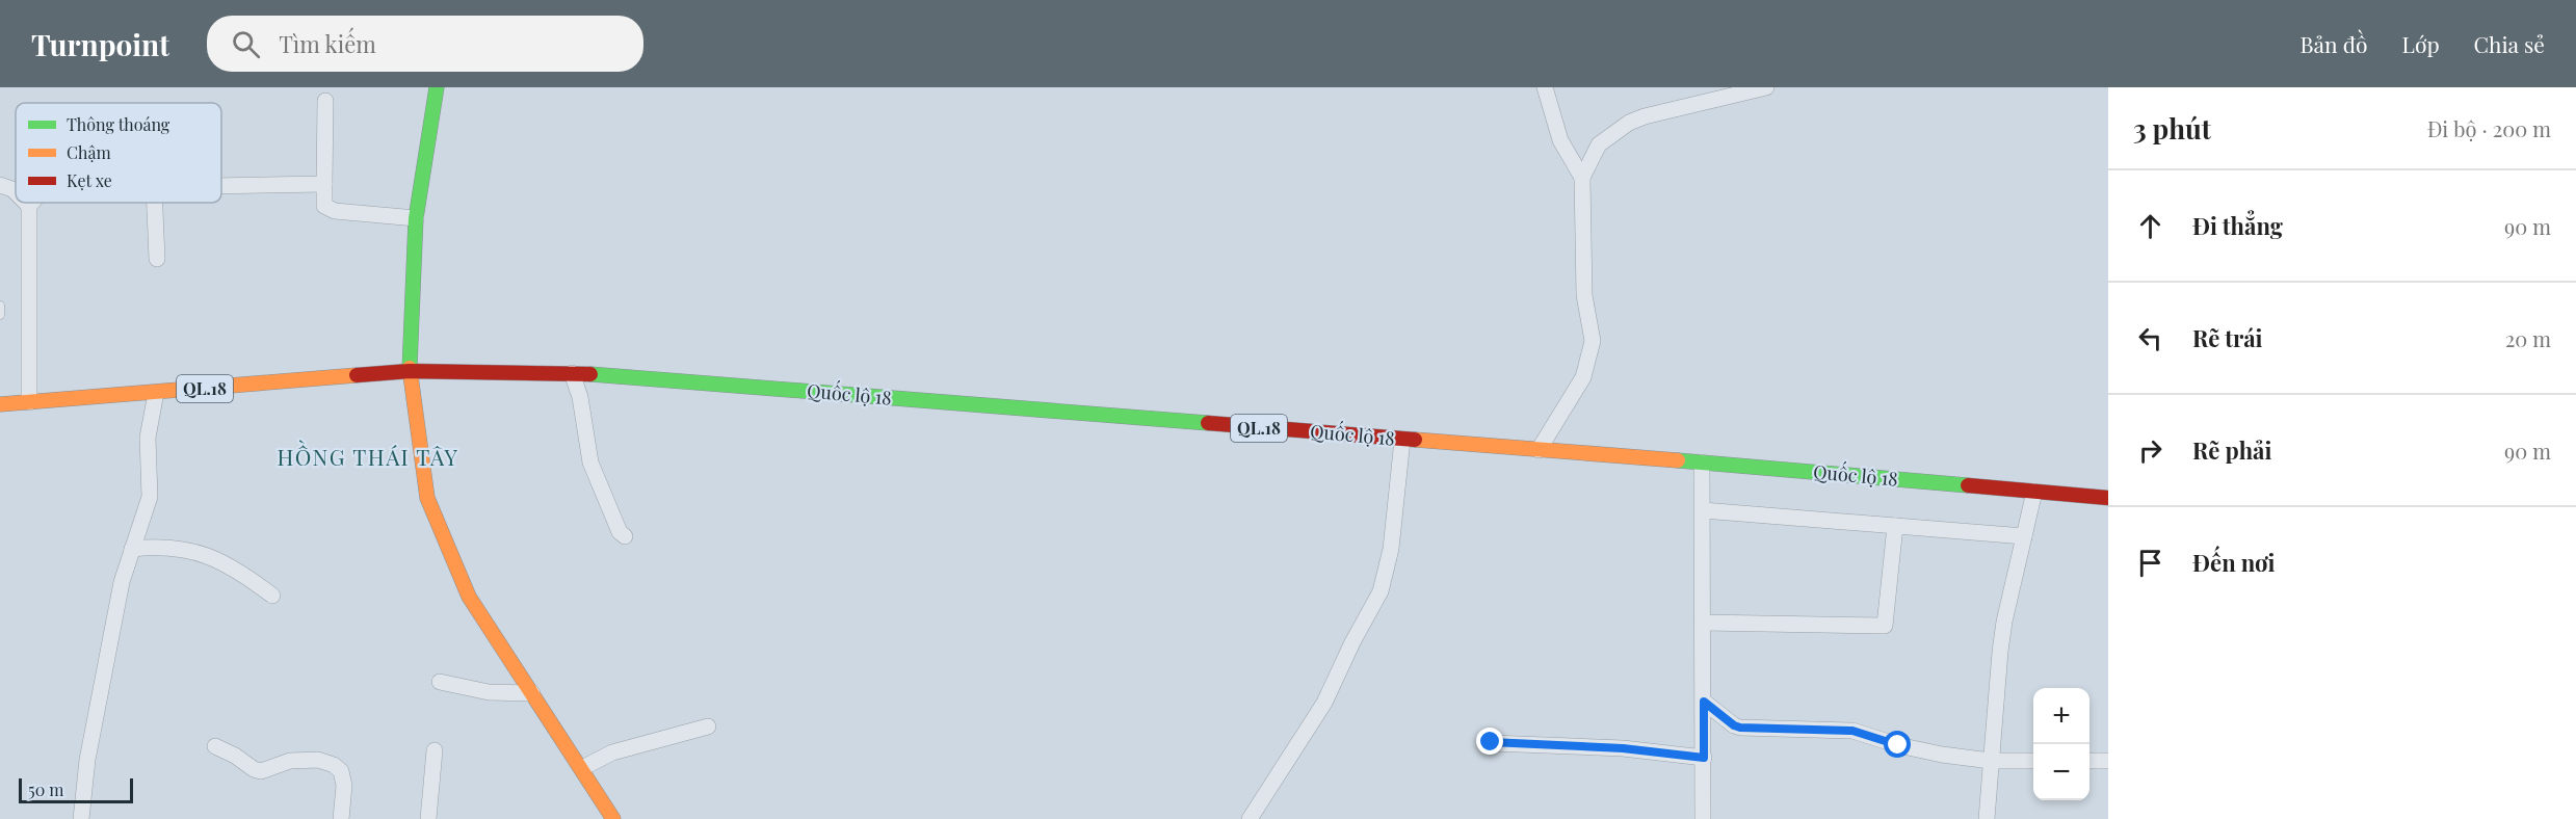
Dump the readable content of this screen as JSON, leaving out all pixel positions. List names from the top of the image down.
{
  "streets": {
    "main road": ["QL.18", "Quốc lộ 18"]
  },
  "crossings": [
    ["QL.18", "Quốc lộ 18"]
  ],
  "districts": ["HỒNG THÁI TÂY"],
  "legend": ["Thông thoáng", "Chậm", "Kẹt xe"],
  "scale_bar": "50 m",
  "page": {
    "header": "Turnpoint",
    "search": "Tìm kiếm",
    "nav": ["Bản đồ", "Lớp", "Chia sẻ"],
    "heading": ["3 phút", "Đi bộ · 200 m"],
    "list": [
      ["Đi thẳng", "90 m"],
      ["Rẽ trái", "20 m"],
      ["Rẽ phải", "90 m"],
      "Đến nơi"
    ],
    "map_buttons": ["+", "−"],
    "scale": "50 m"
  }
}
